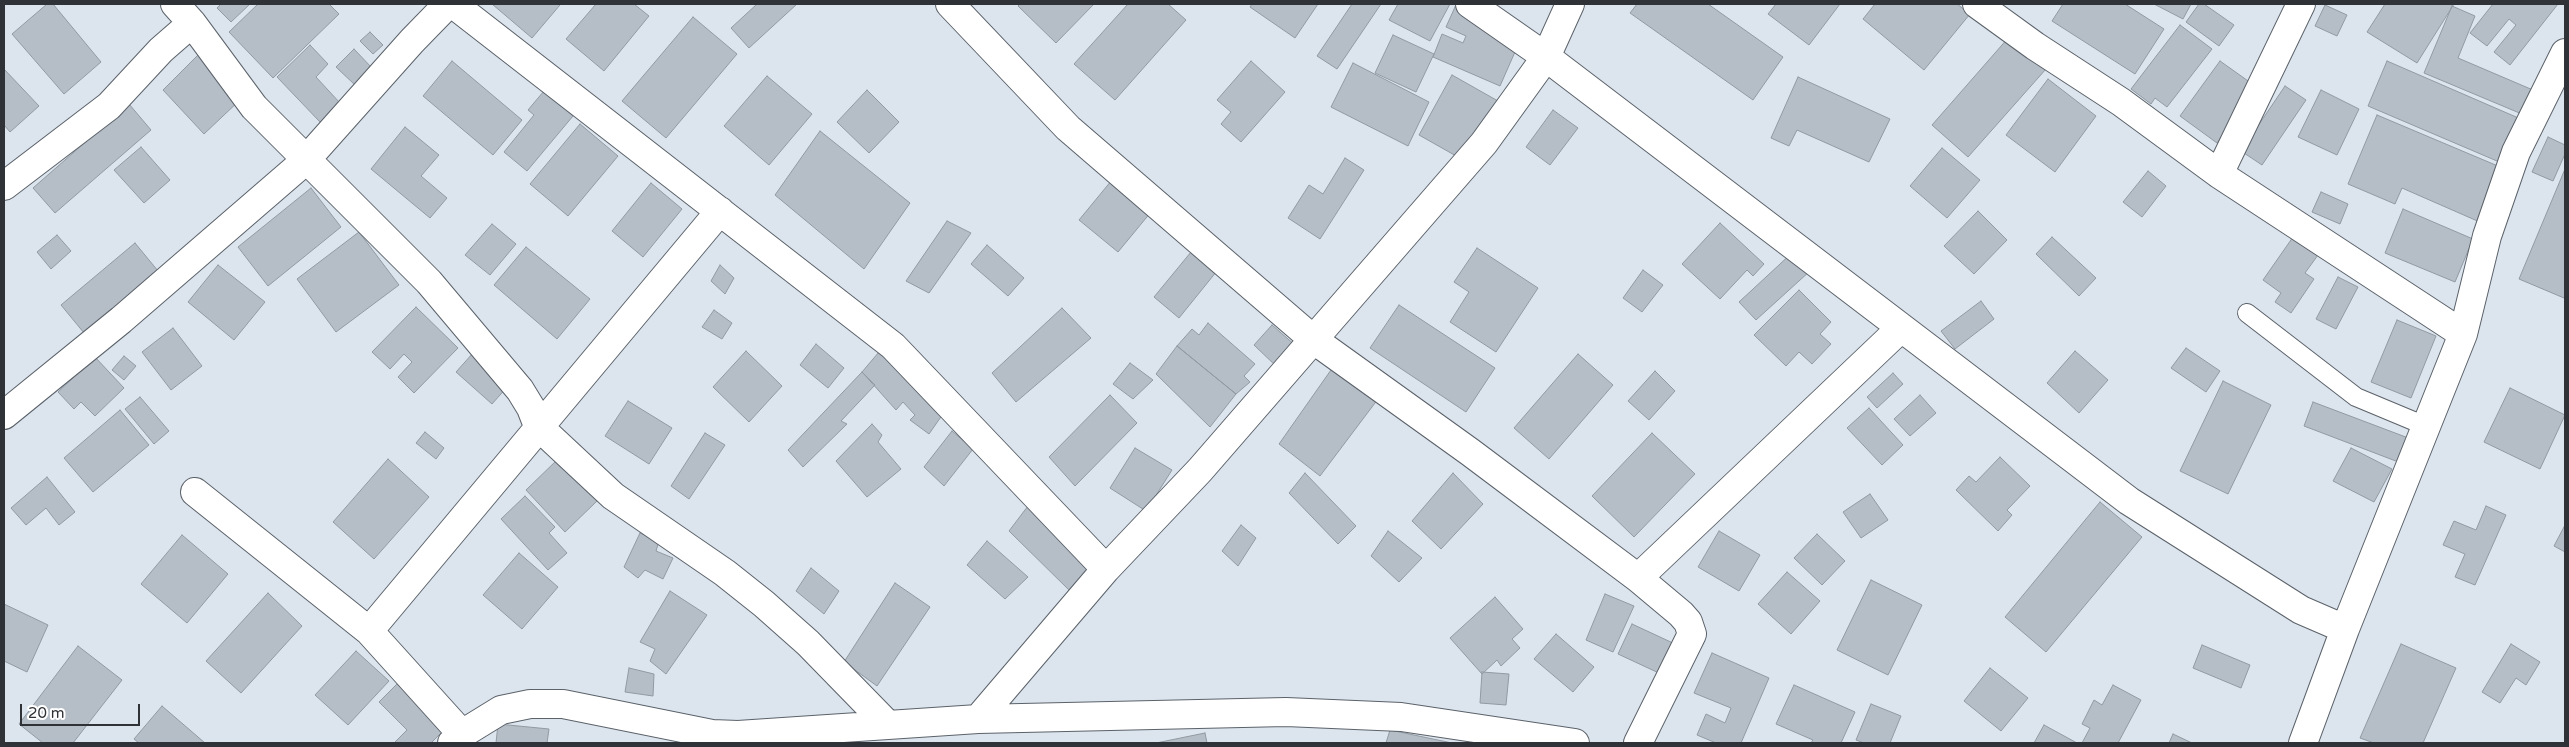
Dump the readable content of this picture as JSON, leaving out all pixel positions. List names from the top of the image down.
{
  "scale_bar": "20 m"
}
